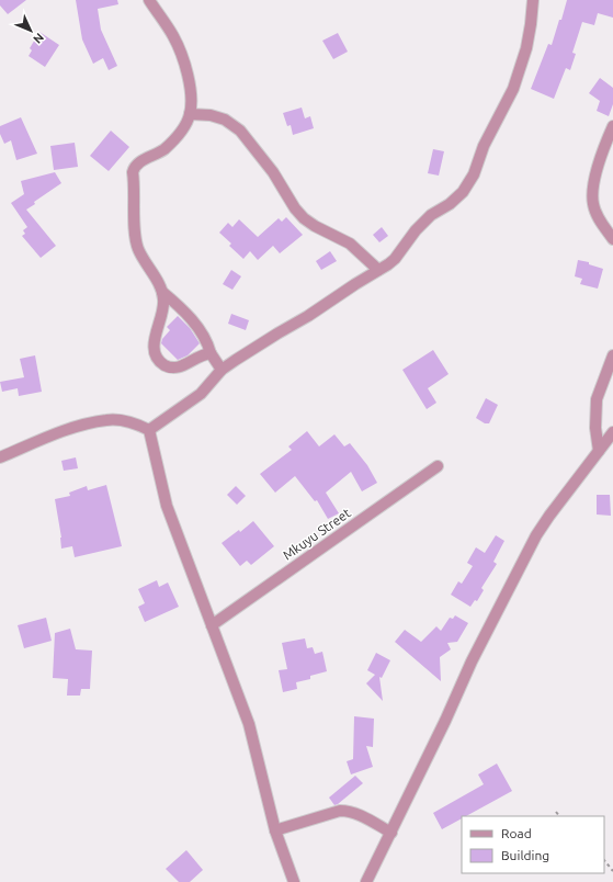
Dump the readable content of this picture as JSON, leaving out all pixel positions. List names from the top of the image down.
{
  "streets": {
    "street": ["Mkuyu Street"]
  },
  "legend": ["Road", "Building"],
  "north": "bottom right"
}
